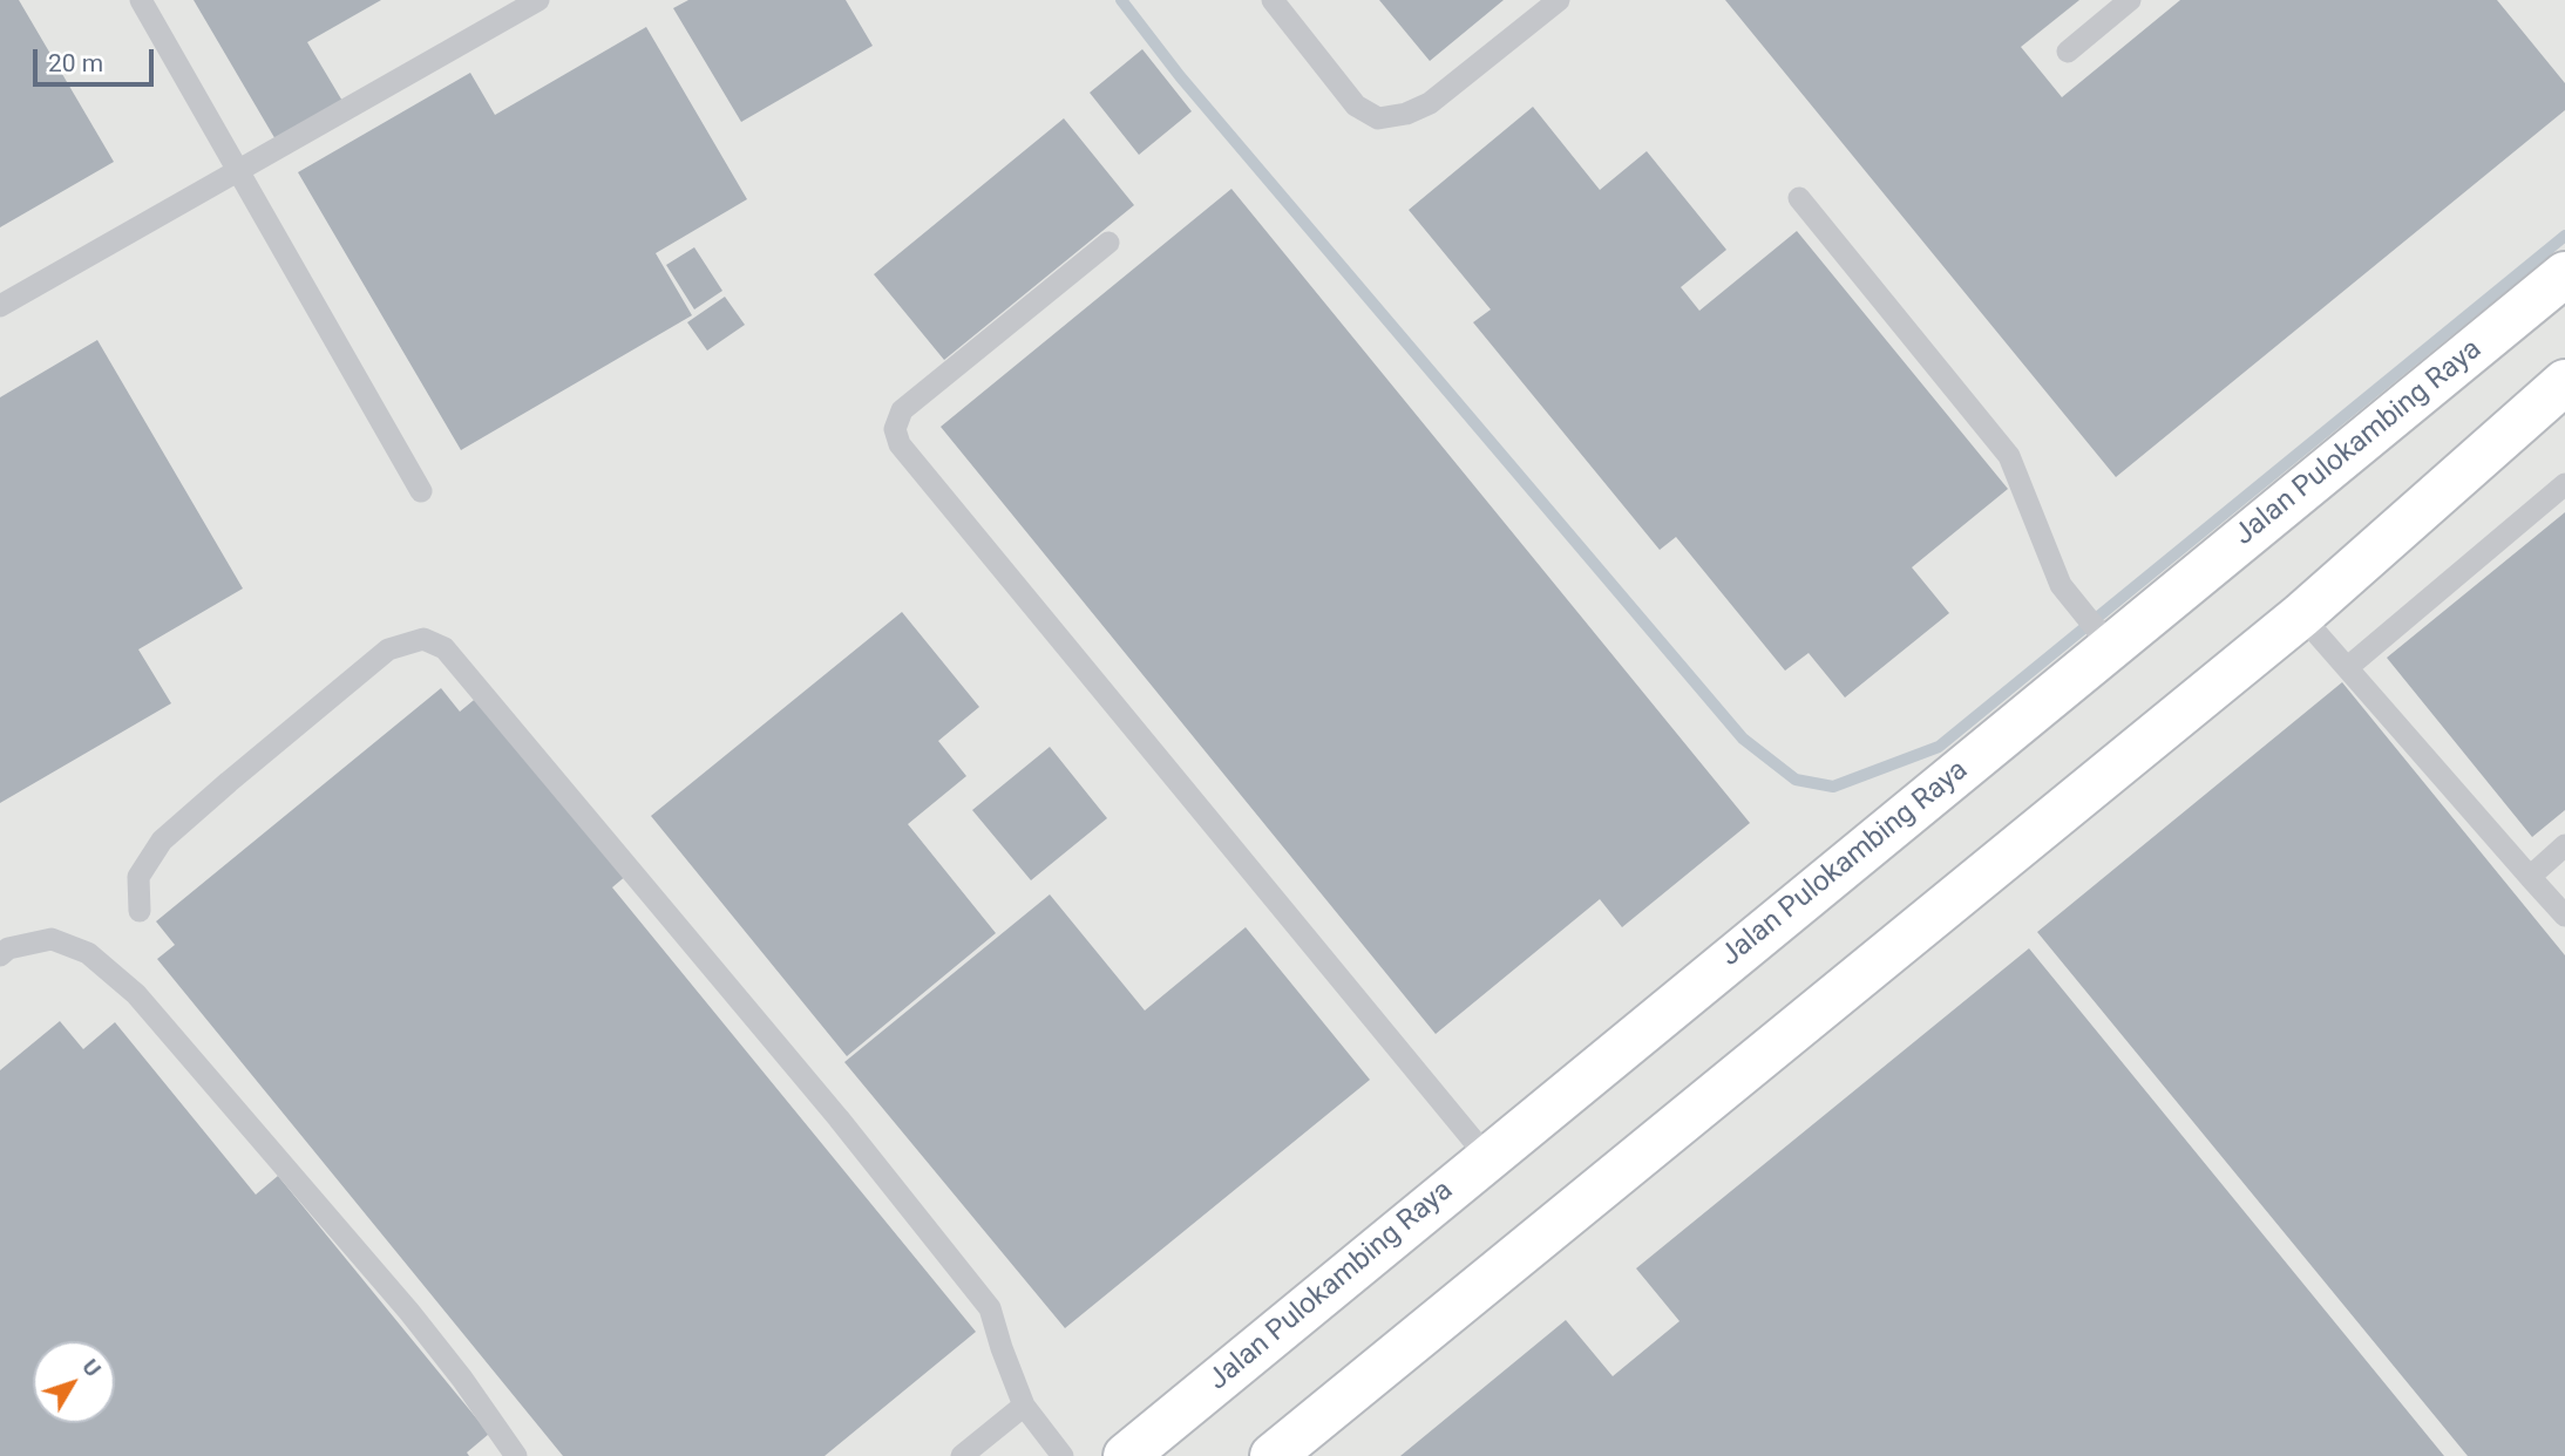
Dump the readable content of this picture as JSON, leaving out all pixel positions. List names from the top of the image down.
{
  "streets": {
    "street": ["Jalan Pulokambing Raya"]
  },
  "scale_bar": "20 m",
  "north": "top right"
}
